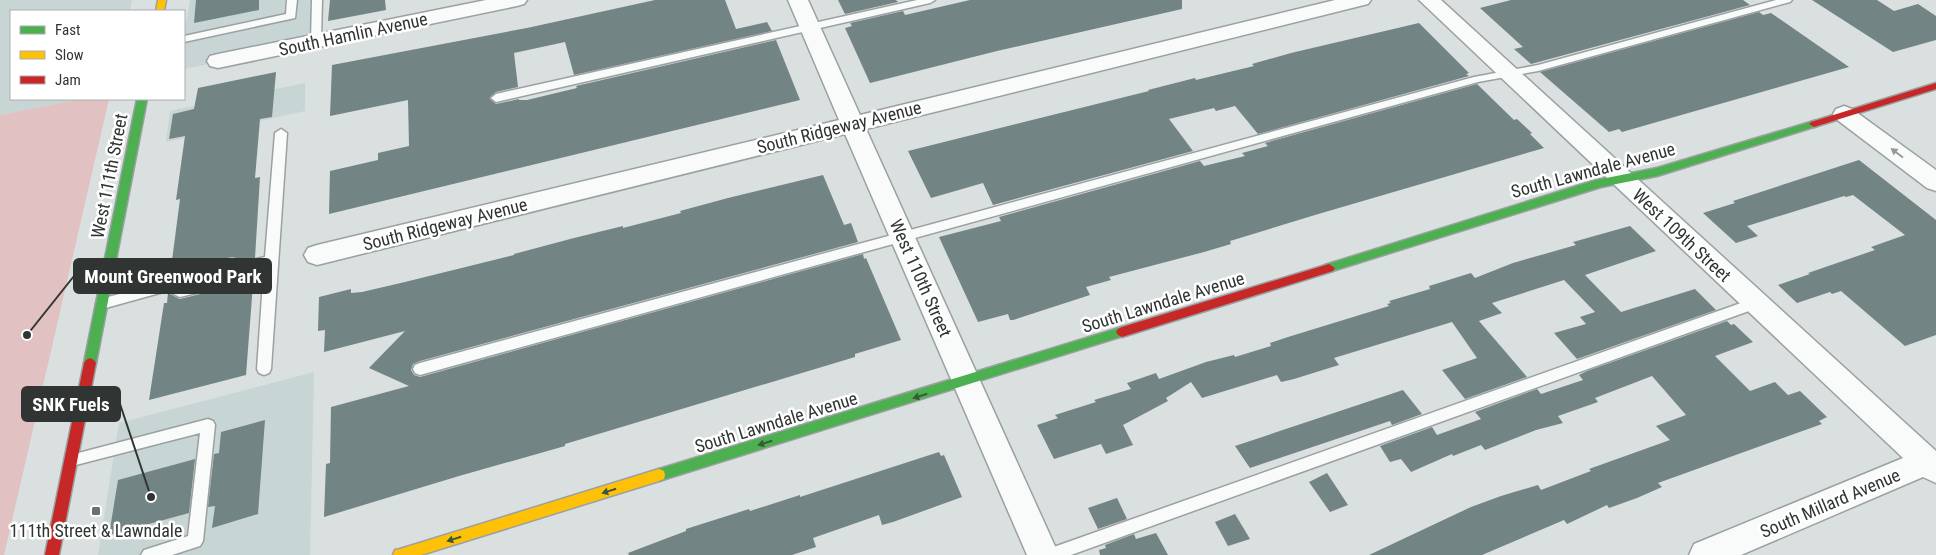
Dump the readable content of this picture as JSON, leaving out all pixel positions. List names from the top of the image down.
{
  "streets": {
    "street": [
      "South Hamlin Avenue",
      "South Ridgeway Avenue",
      "South Lawndale Avenue",
      "West 111th Street",
      "West 109th Street",
      "West 110th Street",
      "South Millard Avenue"
    ]
  },
  "crossings": [
    ["South Ridgeway Avenue", "West 110th Street"],
    ["South Lawndale Avenue", "West 109th Street"],
    ["South Lawndale Avenue", "West 110th Street"],
    ["West 109th Street", "South Millard Avenue"]
  ],
  "one_way": ["South Lawndale Avenue"],
  "places": {
    "other": ["Mount Greenwood Park", "SNK Fuels"],
    "transit": ["111th Street & Lawndale"]
  },
  "legend": ["Fast", "Slow", "Jam"]
}
